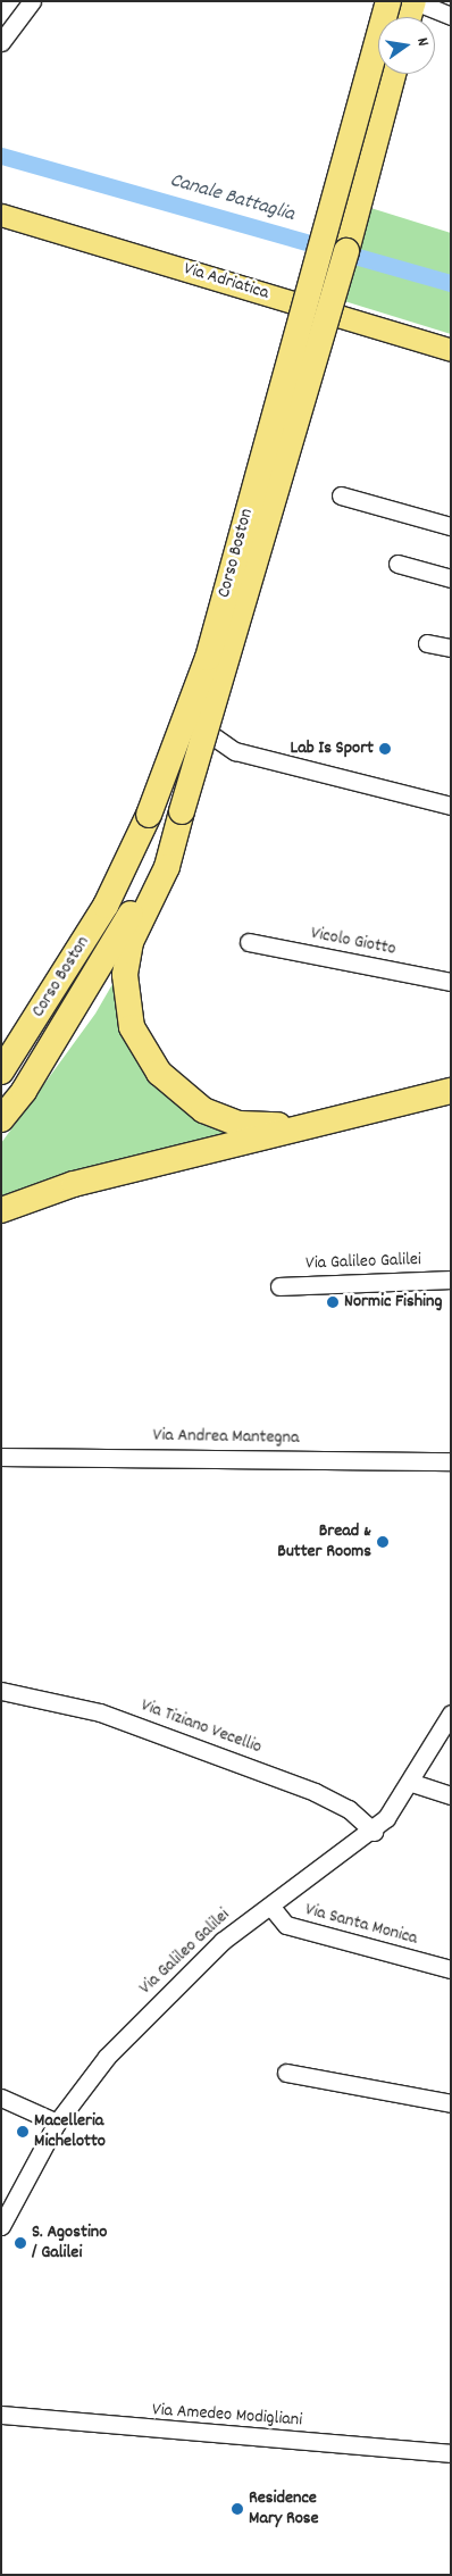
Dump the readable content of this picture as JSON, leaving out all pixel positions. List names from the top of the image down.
{
  "streets": {
    "highway": ["Corso Boston"],
    "main road": ["Via Adriatica"],
    "street": [
      "Vicolo Giotto",
      "Via Galileo Galilei",
      "Via Andrea Mantegna",
      "Via Tiziano Vecellio",
      "Via Santa Monica",
      "Via Amedeo Modigliani"
    ]
  },
  "crossings": [
    ["Via Galileo Galilei", "Via Tiziano Vecellio"],
    ["Via Galileo Galilei", "Via Santa Monica"]
  ],
  "water": ["Canale Battaglia"],
  "places": [
    "Lab Is Sport",
    "Normic Fishing",
    "Bread & Butter Rooms",
    "Macelleria Michelotto",
    "S. Agostino / Galilei",
    "Residence Mary Rose"
  ],
  "north": "right"
}
